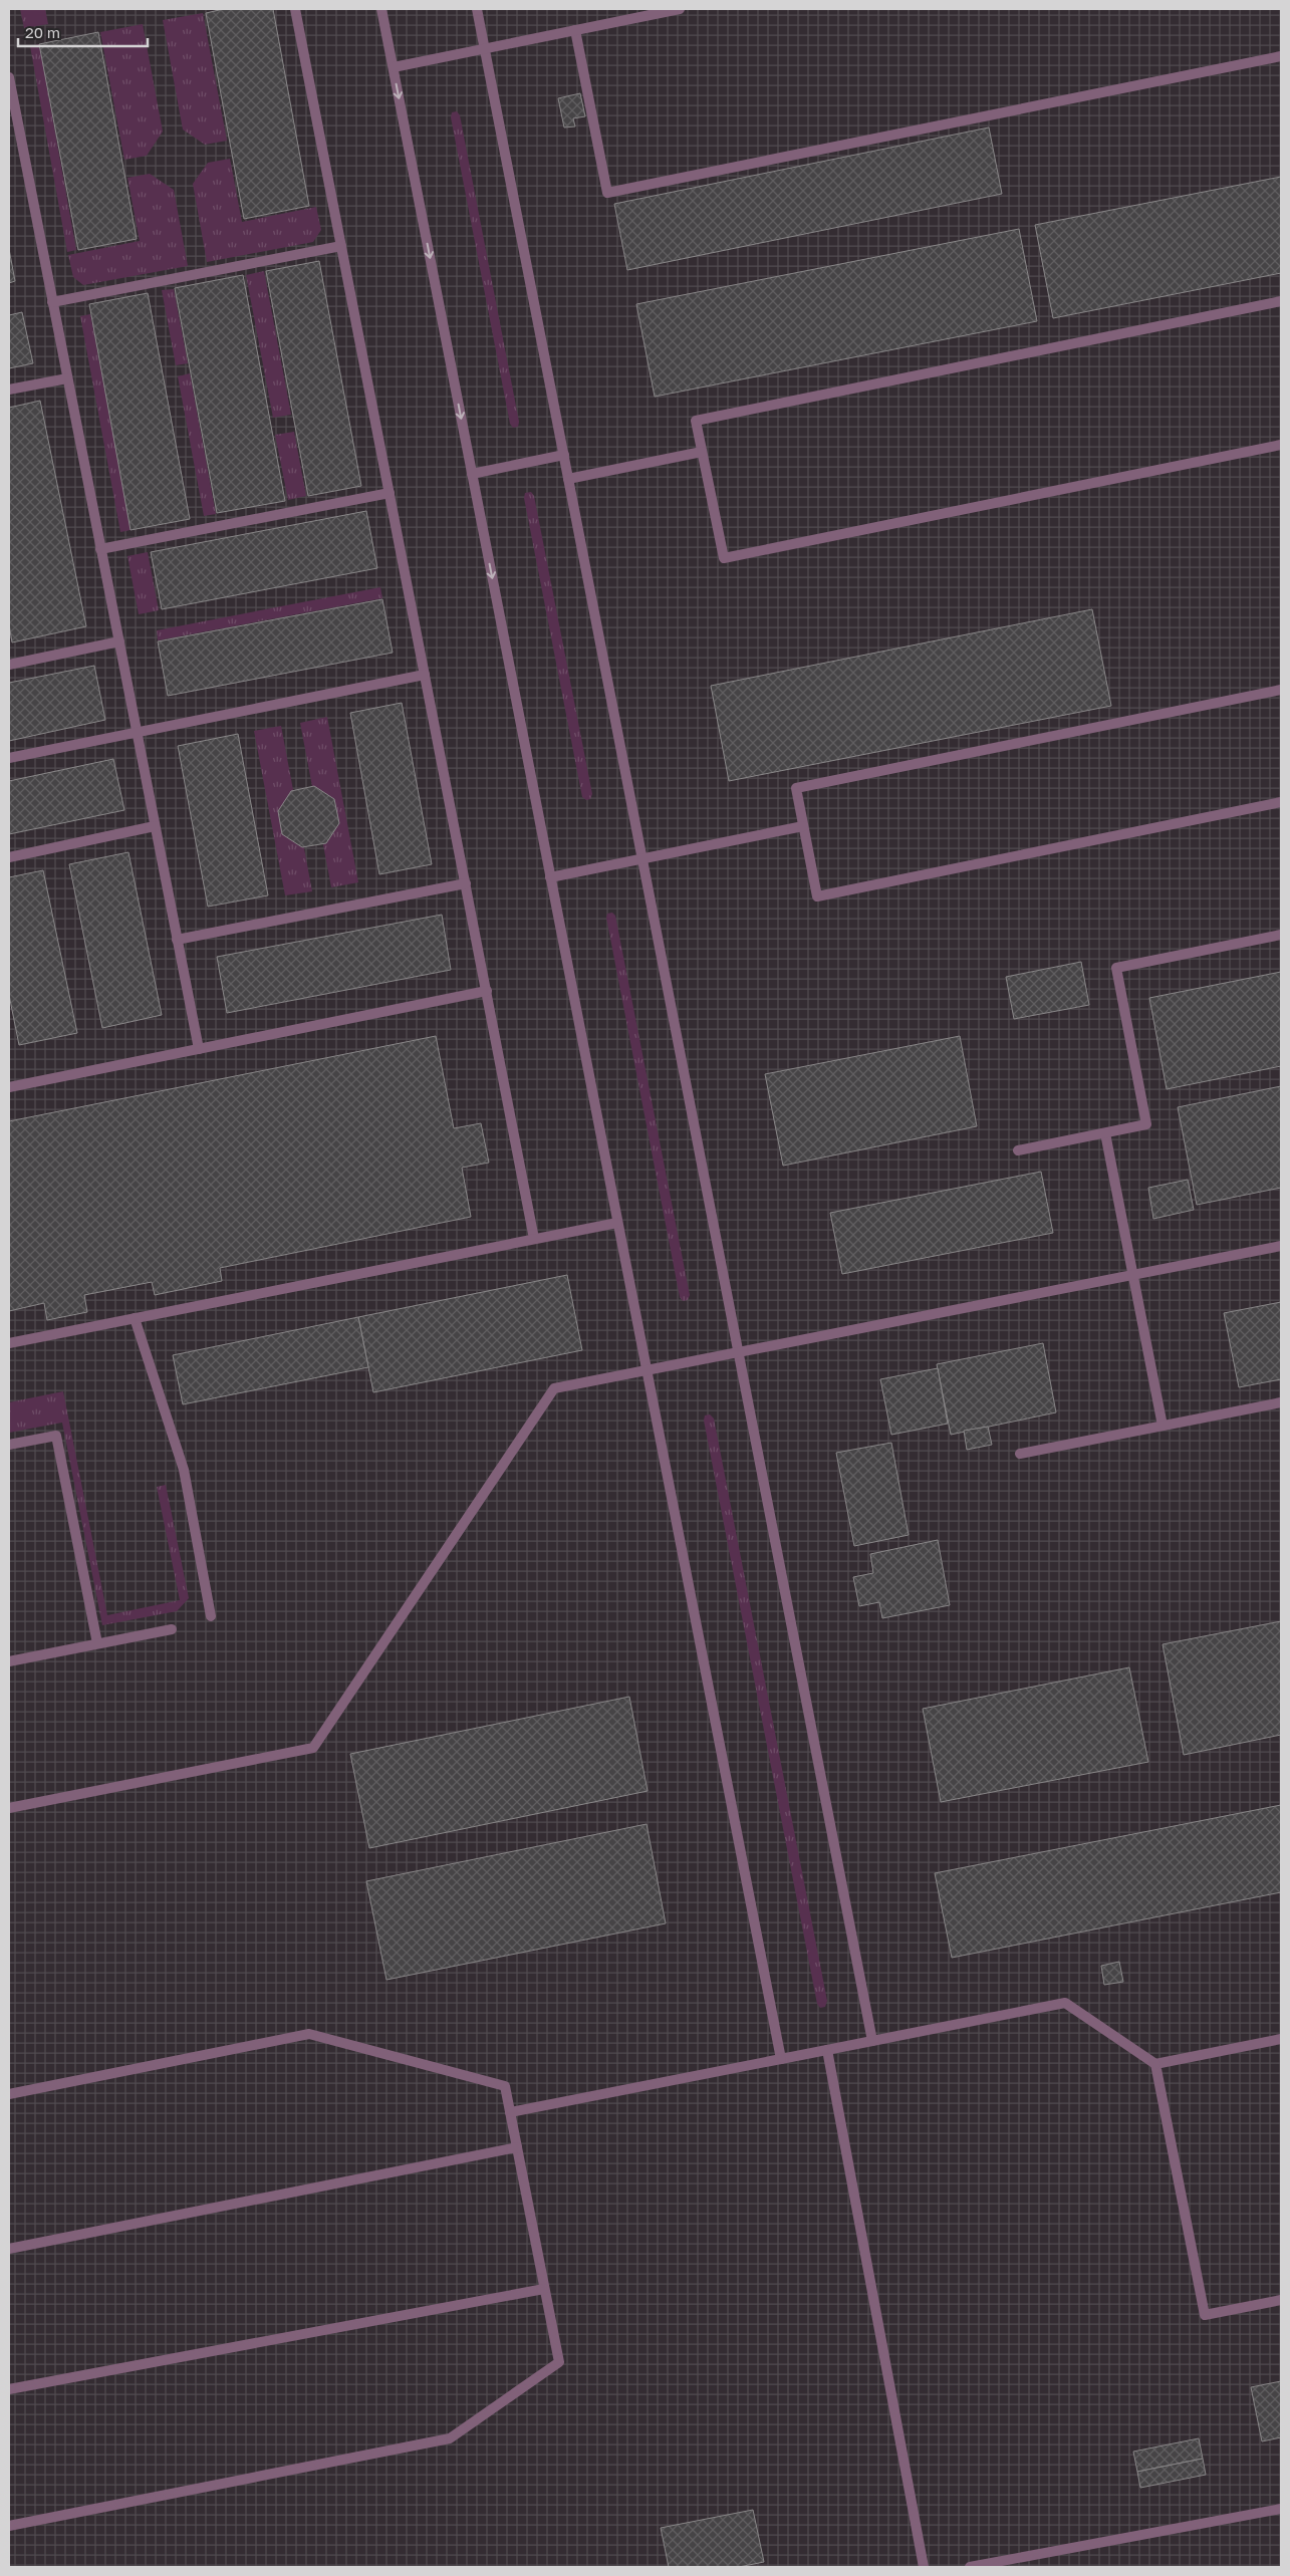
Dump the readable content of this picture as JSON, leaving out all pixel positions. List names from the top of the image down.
{
  "scale_bar": "20 m"
}
